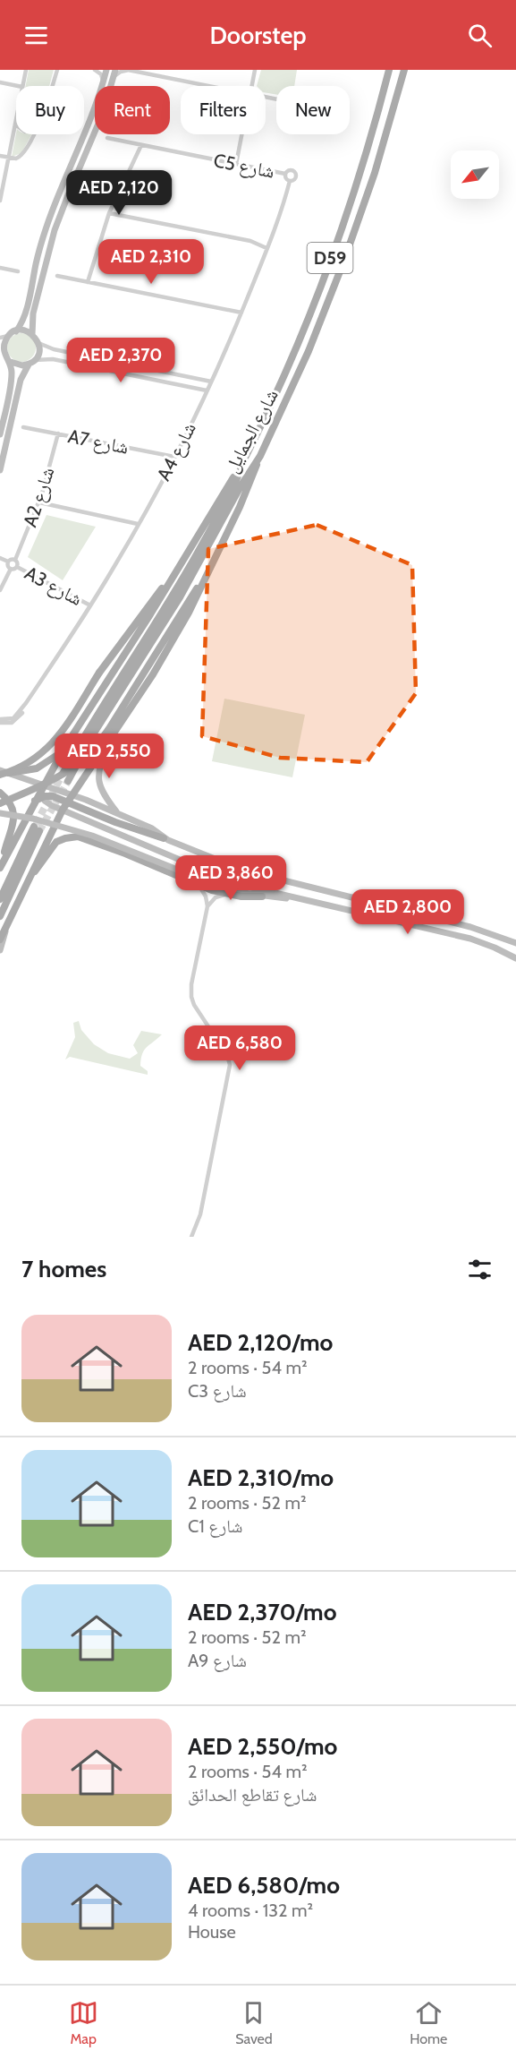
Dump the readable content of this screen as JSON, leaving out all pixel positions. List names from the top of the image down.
{
  "streets": {
    "main road": ["D59", "شارع الجمايل"],
    "street": [
      "C5 شارع",
      "A7 شارع",
      "A4 شارع",
      "A2 شارع",
      "A3 شارع"
    ]
  },
  "crossings": [
    ["C5 شارع", "A4 شارع"],
    ["A7 شارع", "A4 شارع"],
    ["A7 شارع", "A2 شارع"],
    ["A4 شارع", "A3 شارع"],
    ["A2 شارع", "A3 شارع"]
  ],
  "north": "bottom left",
  "page": {
    "header": "Doorstep",
    "chip": [
      "Buy",
      "Rent",
      "Filters",
      "New"
    ],
    "price": [
      "AED 2,120",
      "AED 2,310",
      "AED 2,370",
      "AED 2,550",
      "AED 3,860",
      "AED 2,800",
      "AED 6,580"
    ],
    "heading": "7 homes",
    "list": [
      {
        "name": "AED 2,120/mo",
        "note": "2 rooms · 54 m² · C3 شارع"
      },
      {
        "name": "AED 2,310/mo",
        "note": "2 rooms · 52 m² · C1 شارع"
      },
      {
        "name": "AED 2,370/mo",
        "note": "2 rooms · 52 m² · A9 شارع"
      },
      {
        "name": "AED 2,550/mo",
        "note": "2 rooms · 54 m² · شارع تقاطع الحدائق"
      },
      {
        "name": "AED 6,580/mo",
        "note": "4 rooms · 132 m² · House"
      }
    ],
    "tabs": ["Map", "Saved", "Home"]
  }
}
